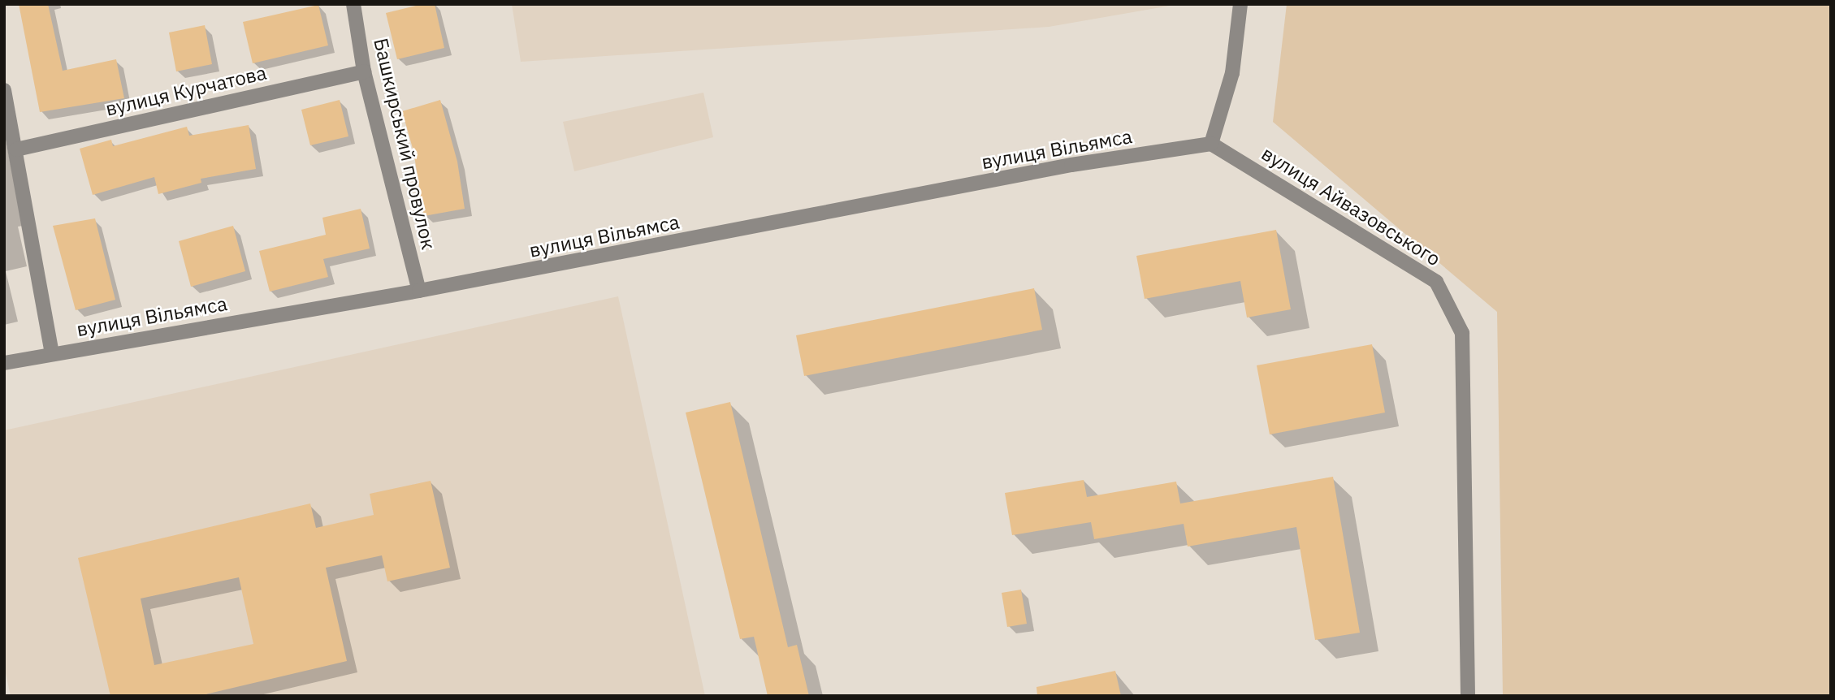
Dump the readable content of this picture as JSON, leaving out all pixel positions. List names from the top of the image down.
{
  "streets": {
    "street": [
      "вулиця Курчатова",
      "Башкирський провулок",
      "вулиця Вільямса",
      "вулиця Айвазовського"
    ]
  },
  "crossings": [
    ["вулиця Курчатова", "Башкирський провулок"],
    ["Башкирський провулок", "вулиця Вільямса"],
    ["вулиця Вільямса", "вулиця Айвазовського"]
  ]
}
